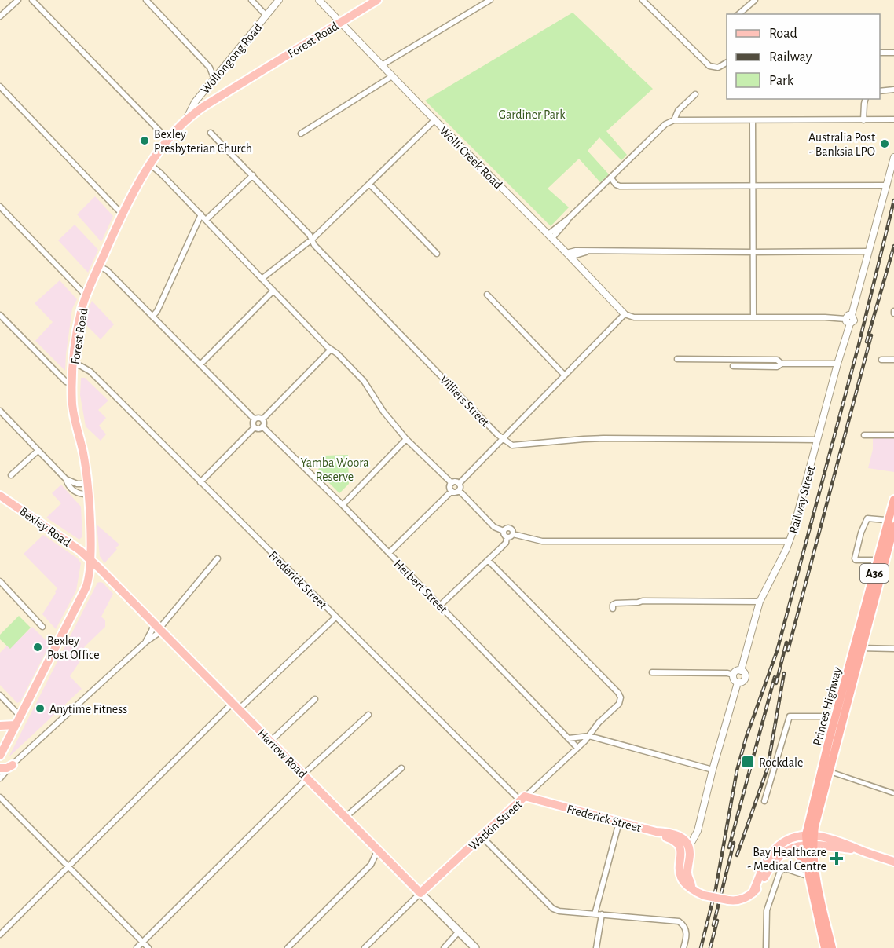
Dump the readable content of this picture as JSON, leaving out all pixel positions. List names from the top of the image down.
{
  "streets": {
    "highway": ["A36", "Princes Highway"],
    "main road": [
      "Forest Road",
      "Bexley Road",
      "Frederick Street",
      "Harrow Road",
      "Watkin Street"
    ],
    "street": [
      "Wollongong Road",
      "Wolli Creek Road",
      "Villiers Street",
      "Railway Street",
      "Herbert Street"
    ]
  },
  "crossings": [
    ["Forest Road", "Wollongong Road"],
    ["Forest Road", "Wolli Creek Road"],
    ["Forest Road", "Bexley Road"],
    ["Forest Road", "Frederick Street"],
    ["Forest Road", "Harrow Road"],
    ["Villiers Street", "Railway Street"],
    ["Bexley Road", "Harrow Road"],
    ["Frederick Street", "Watkin Street"],
    ["Herbert Street", "Watkin Street"],
    ["Harrow Road", "Watkin Street"]
  ],
  "parks": ["Gardiner Park", "Yamba Woora Reserve"],
  "places": {
    "other": [
      "Bexley Presbyterian Church",
      "Australia Post - Banksia LPO",
      "Bexley Post Office",
      "Anytime Fitness"
    ],
    "transit": ["Rockdale"],
    "health": ["Bay Healthcare - Medical Centre"]
  },
  "legend": ["Road", "Railway", "Park"]
}
